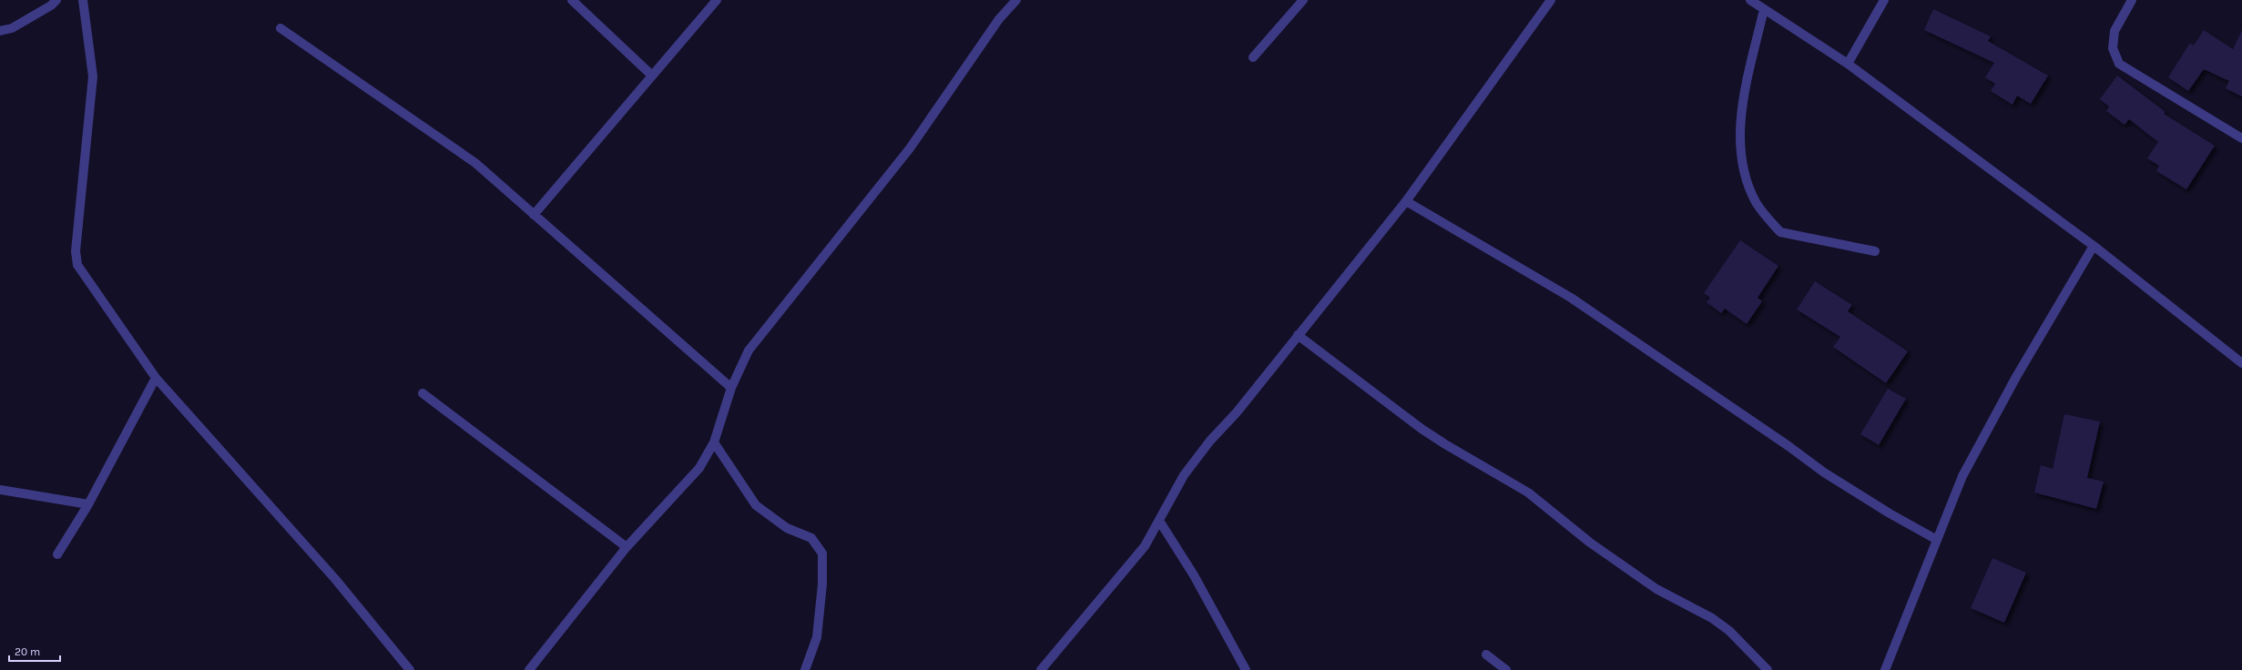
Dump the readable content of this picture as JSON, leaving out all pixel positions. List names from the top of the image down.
{
  "scale_bar": "20 m"
}
